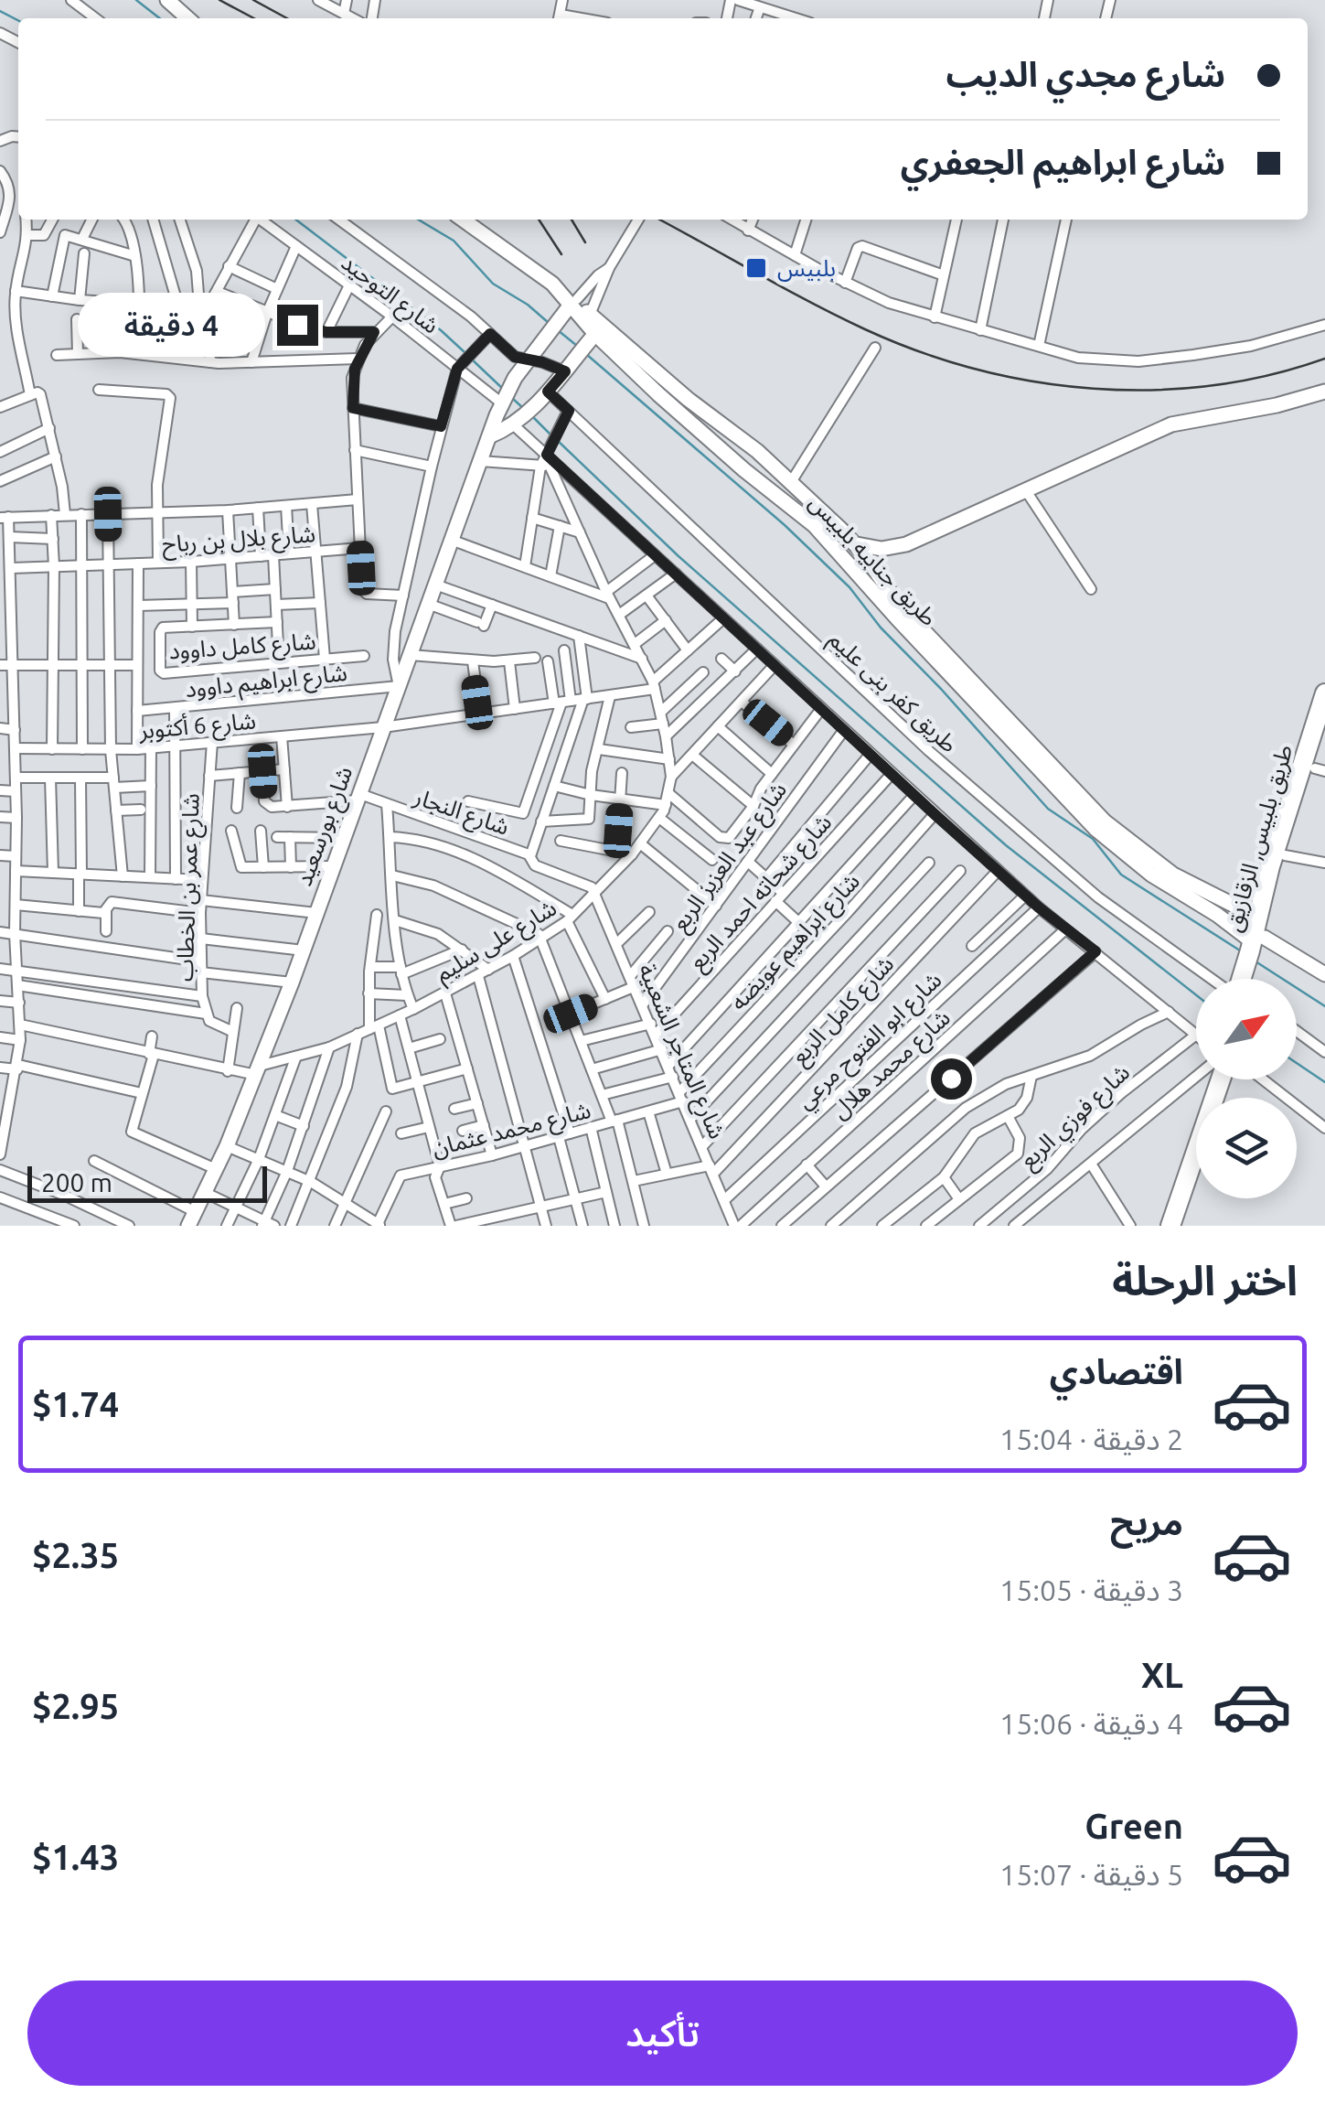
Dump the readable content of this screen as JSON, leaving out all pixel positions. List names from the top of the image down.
{
  "streets": {
    "highway": ["طريق بلبيس, الزقازيق"],
    "main road": ["طريق جنابيه بلبيس", "شارع بورسعيد"],
    "street": [
      "شارع التوحيد",
      "شارع بلال بن رباح",
      "شارع كامل داوود",
      "شارع ابراهيم داوود",
      "طريق كفر بنى عليم",
      "شارع 6 أكتوبر",
      "شارع النجار",
      "شارع عبد العزيز الربع",
      "شارع عمر بن الخطاب",
      "شارع شحاته احمد الربع",
      "شارع على سليم",
      "شارع ابراهيم عويضه",
      "شارع كامل الربع",
      "شارع ابو الفتوح مرعي",
      "شارع المتاجر الشعبية",
      "شارع محمد هلال",
      "شارع فوزي الربع",
      "شارع محمد عثمان"
    ]
  },
  "crossings": [
    ["شارع التوحيد", "شارع بورسعيد"],
    ["طريق جنابيه بلبيس", "شارع بورسعيد"],
    ["طريق جنابيه بلبيس", "طريق بلبيس, الزقازيق"],
    ["شارع ابراهيم داوود", "شارع بورسعيد"],
    ["شارع 6 أكتوبر", "شارع بورسعيد"],
    ["شارع 6 أكتوبر", "شارع عمر بن الخطاب"],
    ["شارع 6 أكتوبر", "شارع على سليم"],
    ["شارع النجار", "شارع بورسعيد"],
    ["شارع النجار", "شارع على سليم"],
    ["شارع النجار", "شارع المتاجر الشعبية"],
    ["شارع بورسعيد", "شارع على سليم"],
    ["شارع عبد العزيز الربع", "شارع المتاجر الشعبية"],
    ["شارع شحاته احمد الربع", "شارع المتاجر الشعبية"],
    ["شارع على سليم", "شارع المتاجر الشعبية"],
    ["شارع ابراهيم عويضه", "شارع المتاجر الشعبية"],
    ["شارع ابراهيم عويضه", "شارع محمد عثمان"],
    ["شارع كامل الربع", "شارع المتاجر الشعبية"],
    ["شارع ابو الفتوح مرعي", "شارع المتاجر الشعبية"],
    ["شارع المتاجر الشعبية", "شارع محمد هلال"],
    ["شارع المتاجر الشعبية", "شارع محمد عثمان"]
  ],
  "places": {
    "transit": ["بلبيس"]
  },
  "scale_bar": "200 m",
  "north": "top right",
  "page": {
    "banner": ["شارع مجدي الديب", "شارع ابراهيم الجعفري"],
    "bubble": "4 دقيقة",
    "scale": "200 m",
    "heading": "اختر الرحلة",
    "list": [
      {
        "name": "اقتصادي",
        "note": "2 دقيقة · 15:04",
        "value": "$1.74"
      },
      {
        "name": "مريح",
        "note": "3 دقيقة · 15:05",
        "value": "$2.35"
      },
      {
        "name": "XL",
        "note": "4 دقيقة · 15:06",
        "value": "$2.95"
      },
      {
        "name": "Green",
        "note": "5 دقيقة · 15:07",
        "value": "$1.43"
      }
    ],
    "buttons": "تأكيد"
  }
}
